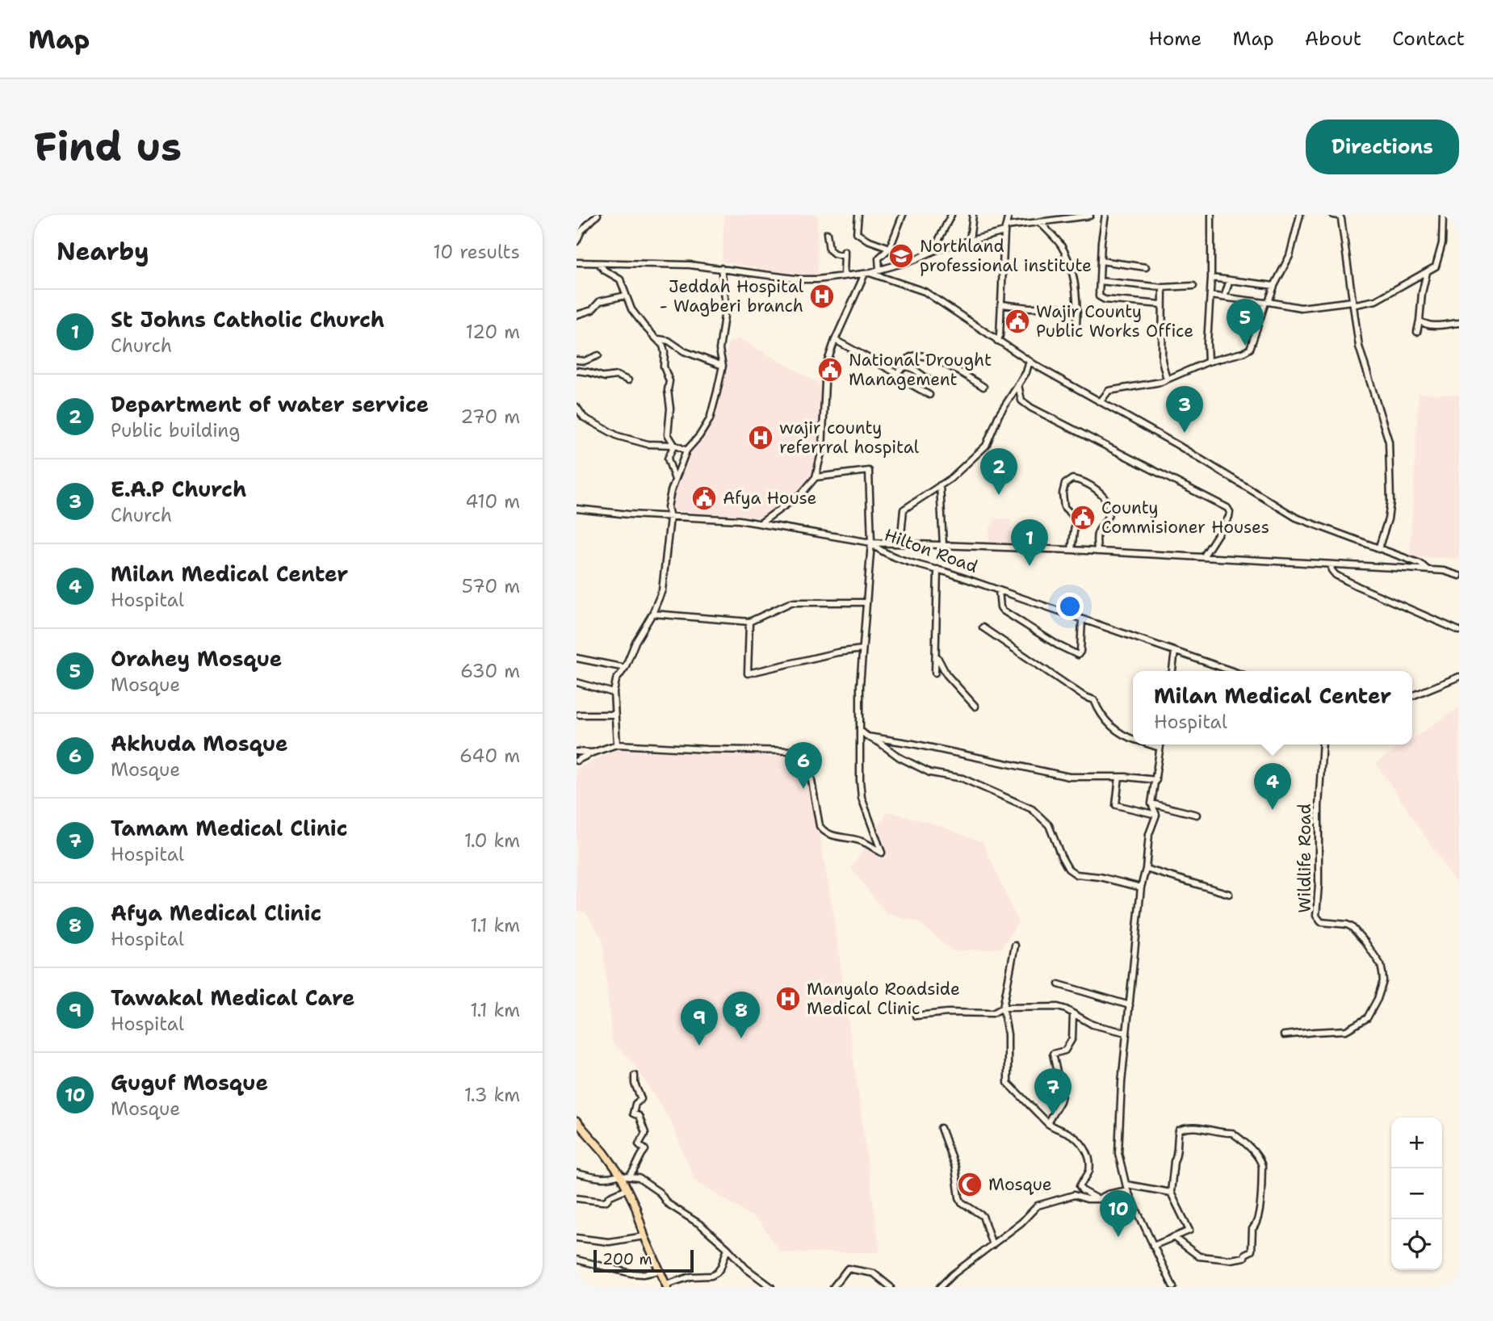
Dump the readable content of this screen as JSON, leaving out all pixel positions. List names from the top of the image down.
{
  "streets": {
    "street": ["Hilton Road", "Wildlife Road"]
  },
  "places": {
    "school or university": ["Northland professional institute"],
    "hospital": ["Jeddah Hospital - Wagberi branch", "wajir county referrral hospital", "Manyalo Roadside Medical Clinic"],
    "public building": [
      "Wajir County Public Works Office",
      "National Drought Management",
      "Afya House",
      "County Commisioner Houses"
    ],
    "mosque": ["Mosque"]
  },
  "scale_bar": "200 m",
  "page": {
    "header": "Map",
    "nav": [
      "Home",
      "Map",
      "About",
      "Contact"
    ],
    "buttons": "Directions",
    "title": "Find us",
    "heading": ["Nearby", "10 results"],
    "list": [
      {
        "mark": "1",
        "name": "St Johns Catholic Church",
        "note": "Church",
        "value": "120 m"
      },
      {
        "mark": "2",
        "name": "Department of water service",
        "note": "Public building",
        "value": "270 m"
      },
      {
        "mark": "3",
        "name": "E.A.P Church",
        "note": "Church",
        "value": "410 m"
      },
      {
        "mark": "4",
        "name": "Milan Medical Center",
        "note": "Hospital",
        "value": "570 m"
      },
      {
        "mark": "5",
        "name": "Orahey Mosque",
        "note": "Mosque",
        "value": "630 m"
      },
      {
        "mark": "6",
        "name": "Akhuda Mosque",
        "note": "Mosque",
        "value": "640 m"
      },
      {
        "mark": "7",
        "name": "Tamam Medical Clinic",
        "note": "Hospital",
        "value": "1.0 km"
      },
      {
        "mark": "8",
        "name": "Afya Medical Clinic",
        "note": "Hospital",
        "value": "1.1 km"
      },
      {
        "mark": "9",
        "name": "Tawakal Medical Care",
        "note": "Hospital",
        "value": "1.1 km"
      },
      {
        "mark": "10",
        "name": "Guguf Mosque",
        "note": "Mosque",
        "value": "1.3 km"
      }
    ],
    "pins": [
      "5",
      "3",
      "2",
      "1",
      "6",
      "4",
      "8",
      "9",
      "7",
      "10"
    ],
    "popup": ["Milan Medical Center", "Hospital"],
    "map_buttons": ["+", "−"],
    "scale": "200 m"
  }
}
